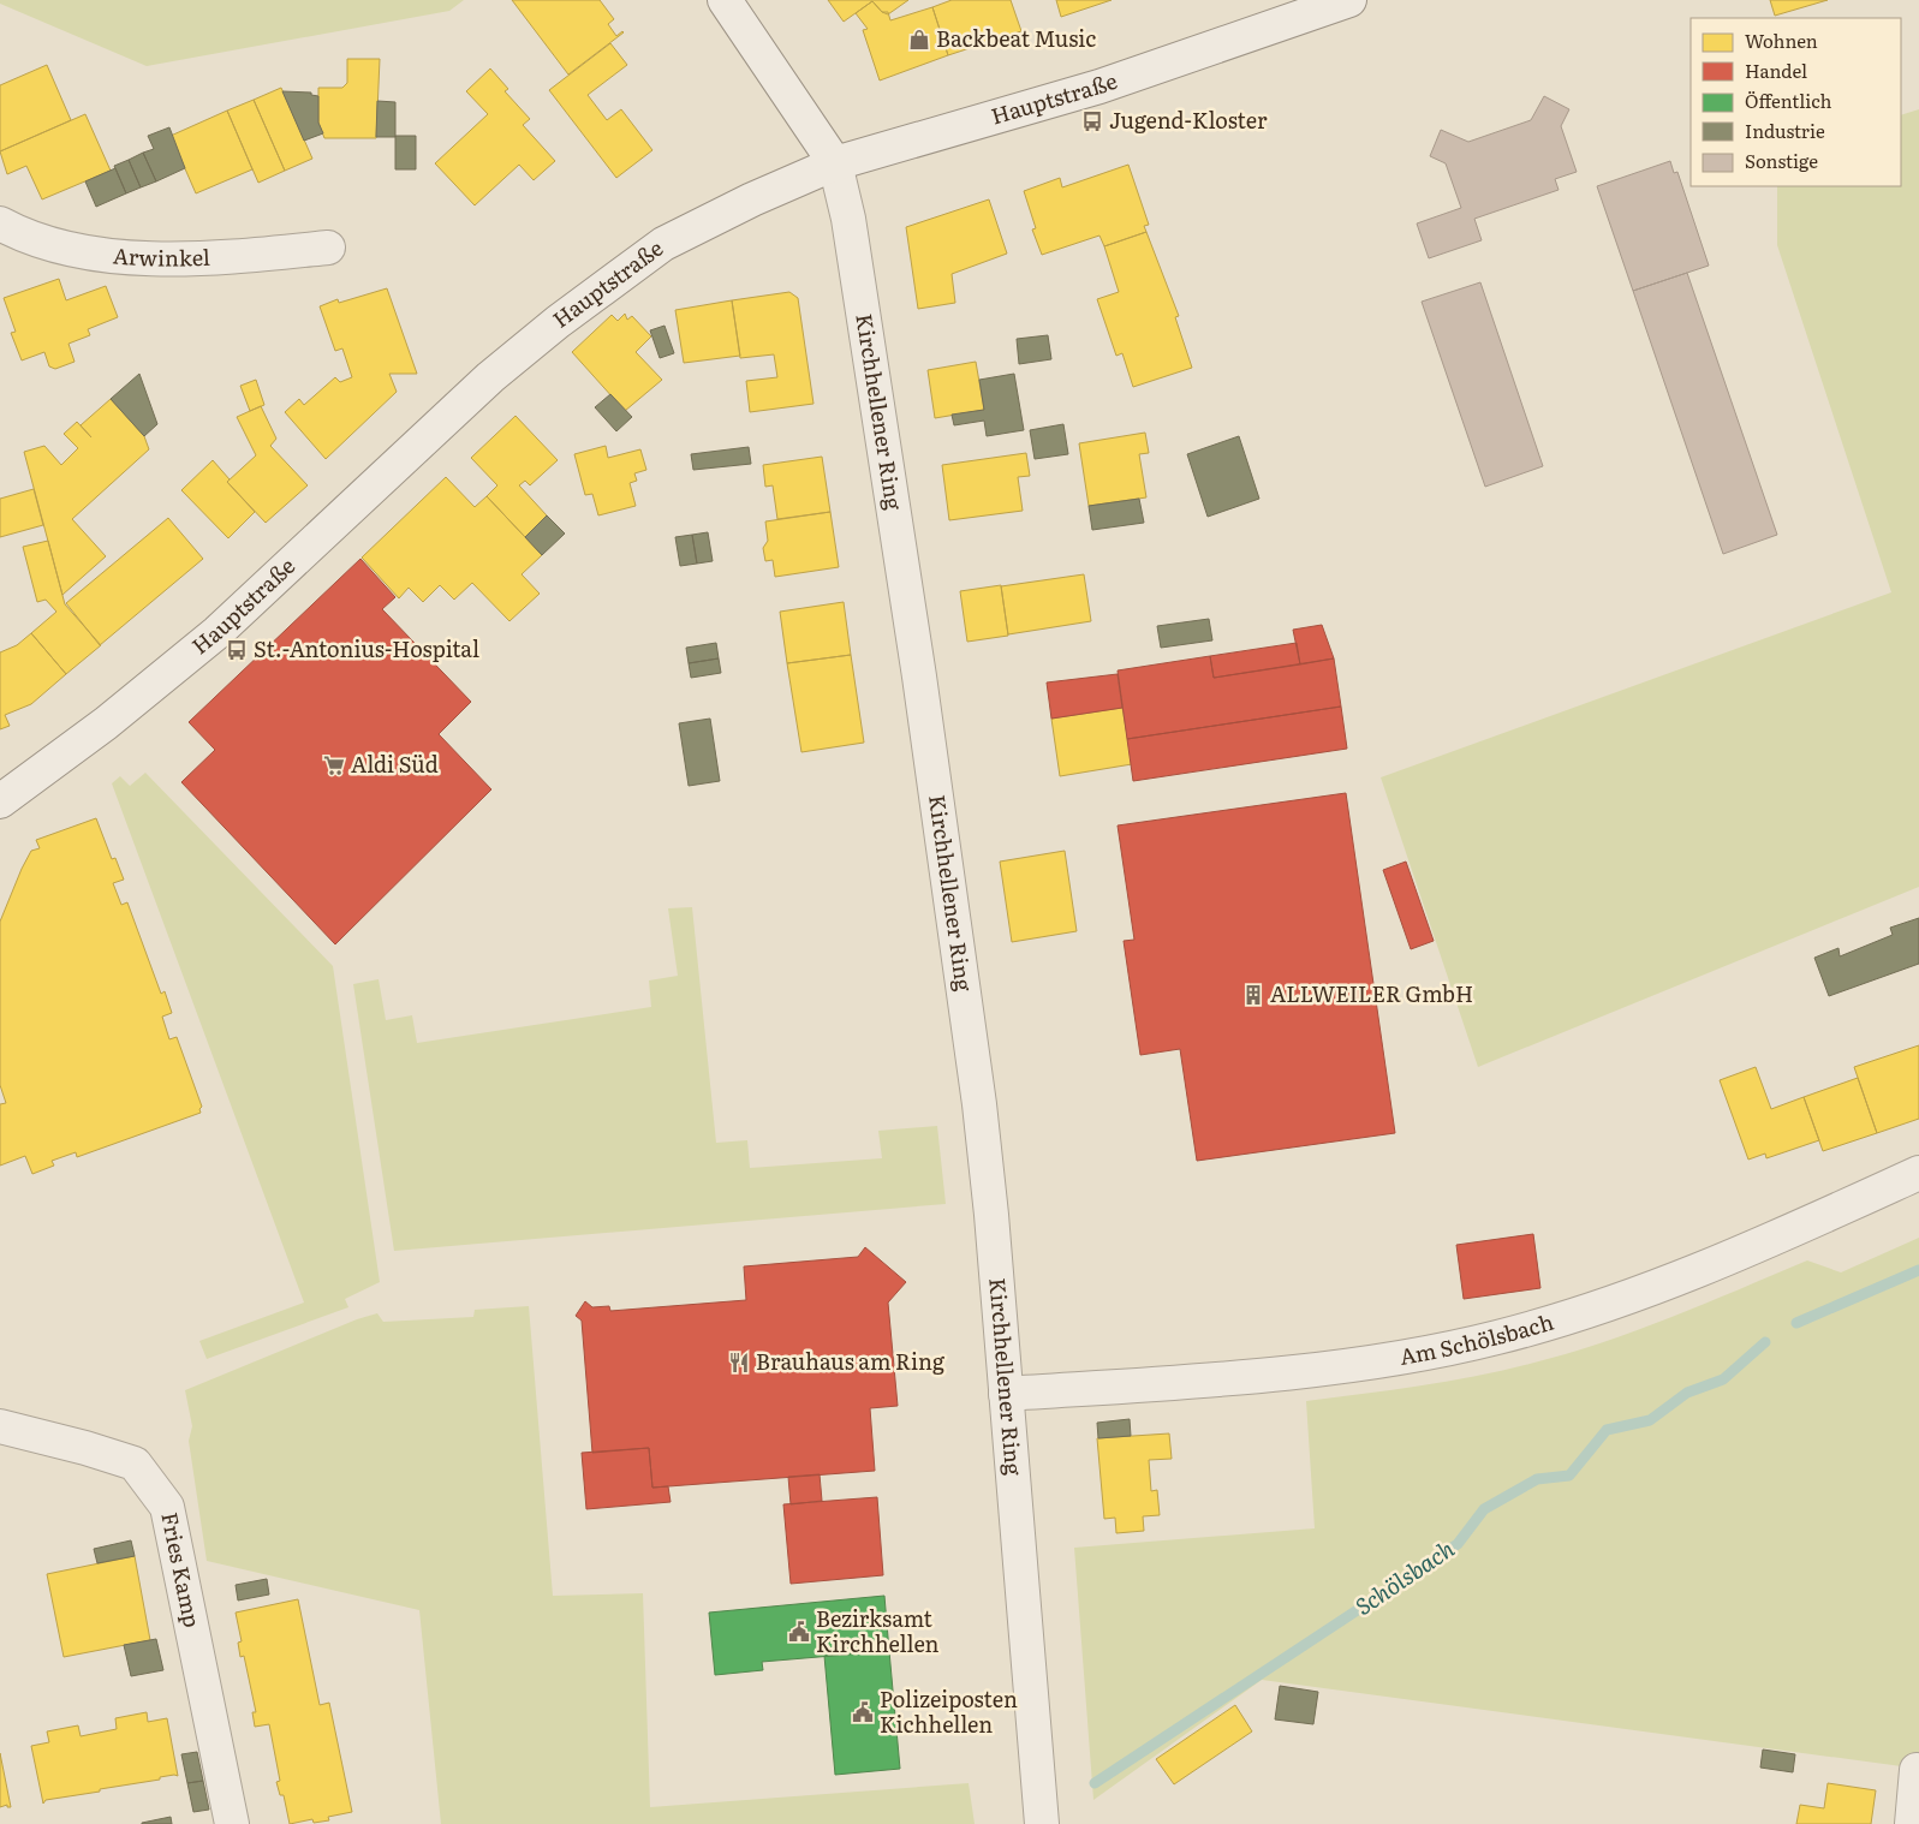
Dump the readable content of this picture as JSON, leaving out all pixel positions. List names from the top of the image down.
{
  "streets": {
    "street": [
      "Hauptstraße",
      "Arwinkel",
      "Kirchhellener Ring",
      "Am Schölsbach",
      "Fries Kamp"
    ]
  },
  "crossings": [
    ["Hauptstraße", "Kirchhellener Ring"],
    ["Kirchhellener Ring", "Am Schölsbach"]
  ],
  "water": ["Schölsbach"],
  "places": {
    "shop": ["Backbeat Music"],
    "bus stop": ["Jugend-Kloster", "St.-Antonius-Hospital"],
    "supermarket": ["Aldi Süd"],
    "building": ["ALLWEILER GmbH"],
    "restaurant": ["Brauhaus am Ring"],
    "public building": ["Bezirksamt Kirchhellen", "Polizeiposten Kichhellen"]
  },
  "legend": [
    "Wohnen",
    "Handel",
    "Öffentlich",
    "Industrie",
    "Sonstige"
  ]
}
